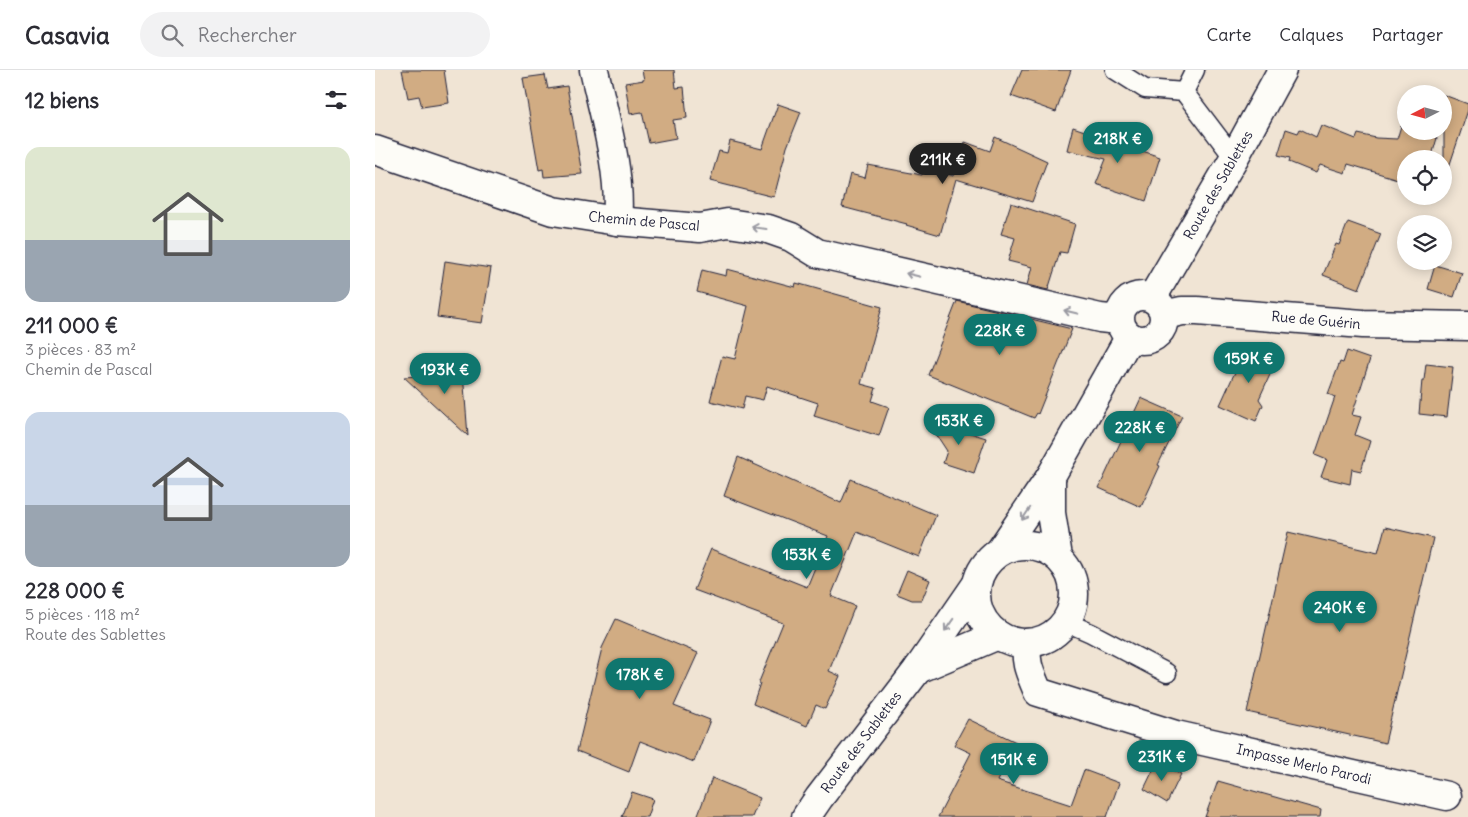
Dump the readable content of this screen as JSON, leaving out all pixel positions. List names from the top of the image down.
{
  "streets": {
    "street": [
      "Route des Sablettes",
      "Chemin de Pascal",
      "Rue de Guérin",
      "Impasse Merlo Parodi"
    ]
  },
  "crossings": [
    ["Route des Sablettes", "Chemin de Pascal"],
    ["Route des Sablettes", "Rue de Guérin"],
    ["Route des Sablettes", "Impasse Merlo Parodi"],
    ["Chemin de Pascal", "Rue de Guérin"]
  ],
  "one_way": ["Chemin de Pascal"],
  "north": "left",
  "page": {
    "header": "Casavia",
    "search": "Rechercher",
    "nav": ["Carte", "Calques", "Partager"],
    "heading": "12 biens",
    "price": [
      "218K €",
      "211K €",
      "228K €",
      "159K €",
      "193K €",
      "153K €",
      "228K €",
      "153K €",
      "240K €",
      "178K €",
      "231K €",
      "151K €"
    ],
    "list": [
      {
        "name": "211 000 €",
        "note": "3 pièces · 83 m² · Chemin de Pascal"
      },
      {
        "name": "228 000 €",
        "note": "5 pièces · 118 m² · Route des Sablettes"
      }
    ]
  }
}
